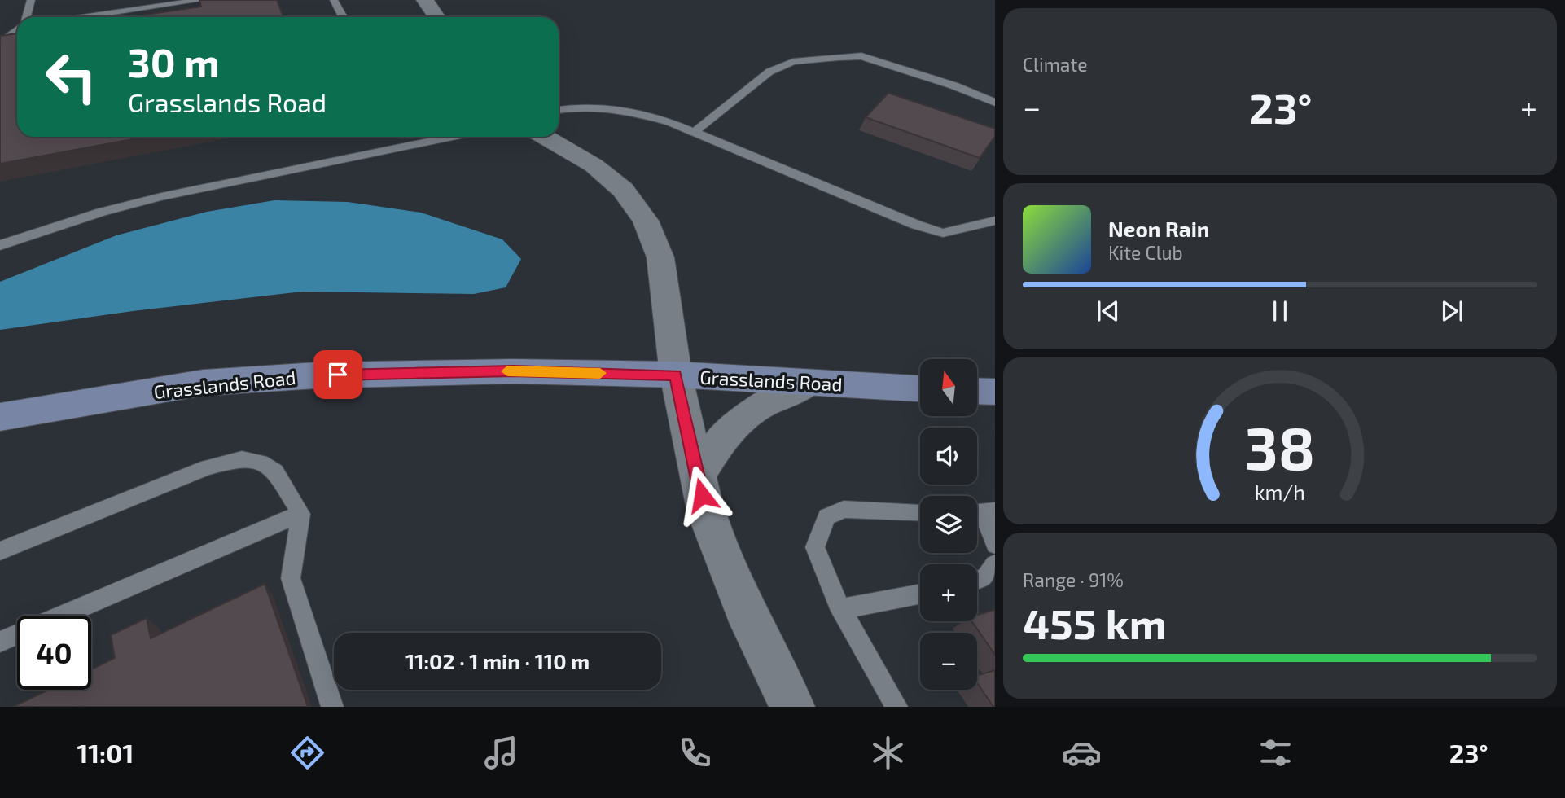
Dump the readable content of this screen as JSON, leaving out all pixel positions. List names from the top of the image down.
{
  "streets": {
    "main road": ["Grasslands Road"]
  },
  "north": "top",
  "page": {
    "tile": [
      "Climate",
      ["Range · 91%", "455 km"]
    ],
    "turn": ["30 m", "Grasslands Road"],
    "heat": ["−", "23°", "+"],
    "song": ["Neon Rain", "Kite Club"],
    "map_buttons": ["+", "−"],
    "limit": "40",
    "trip": "11:02 · 1 min · 110 m",
    "tabs": ["11:01", "23°"],
    "gauge": ["38", "km/h"]
  }
}
